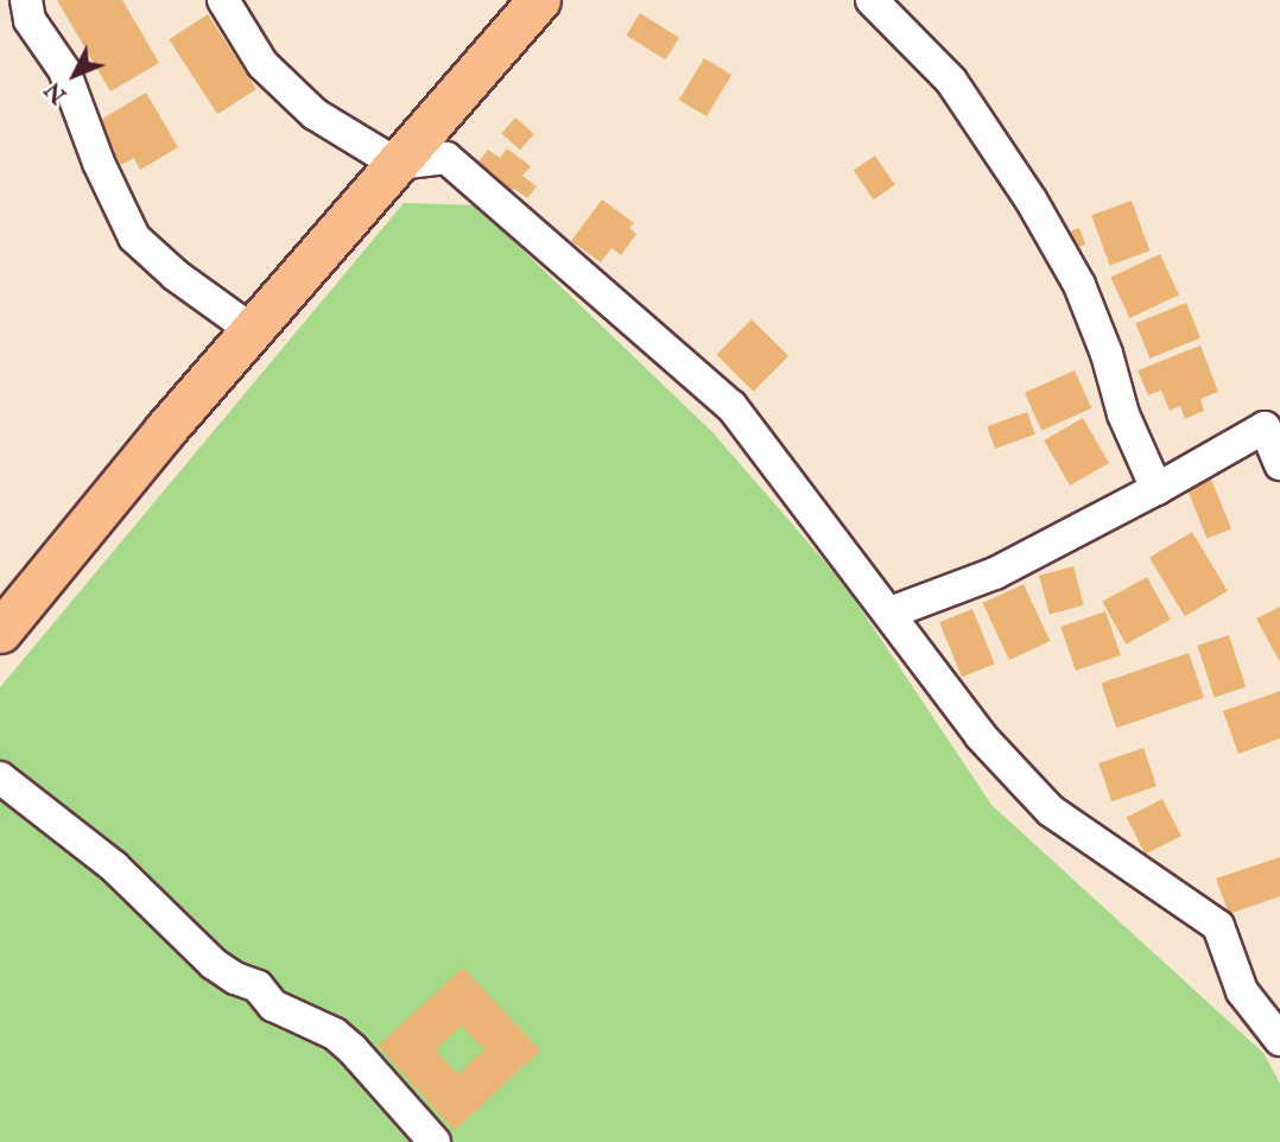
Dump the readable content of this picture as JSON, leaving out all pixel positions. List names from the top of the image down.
{
  "north": "bottom left"
}
